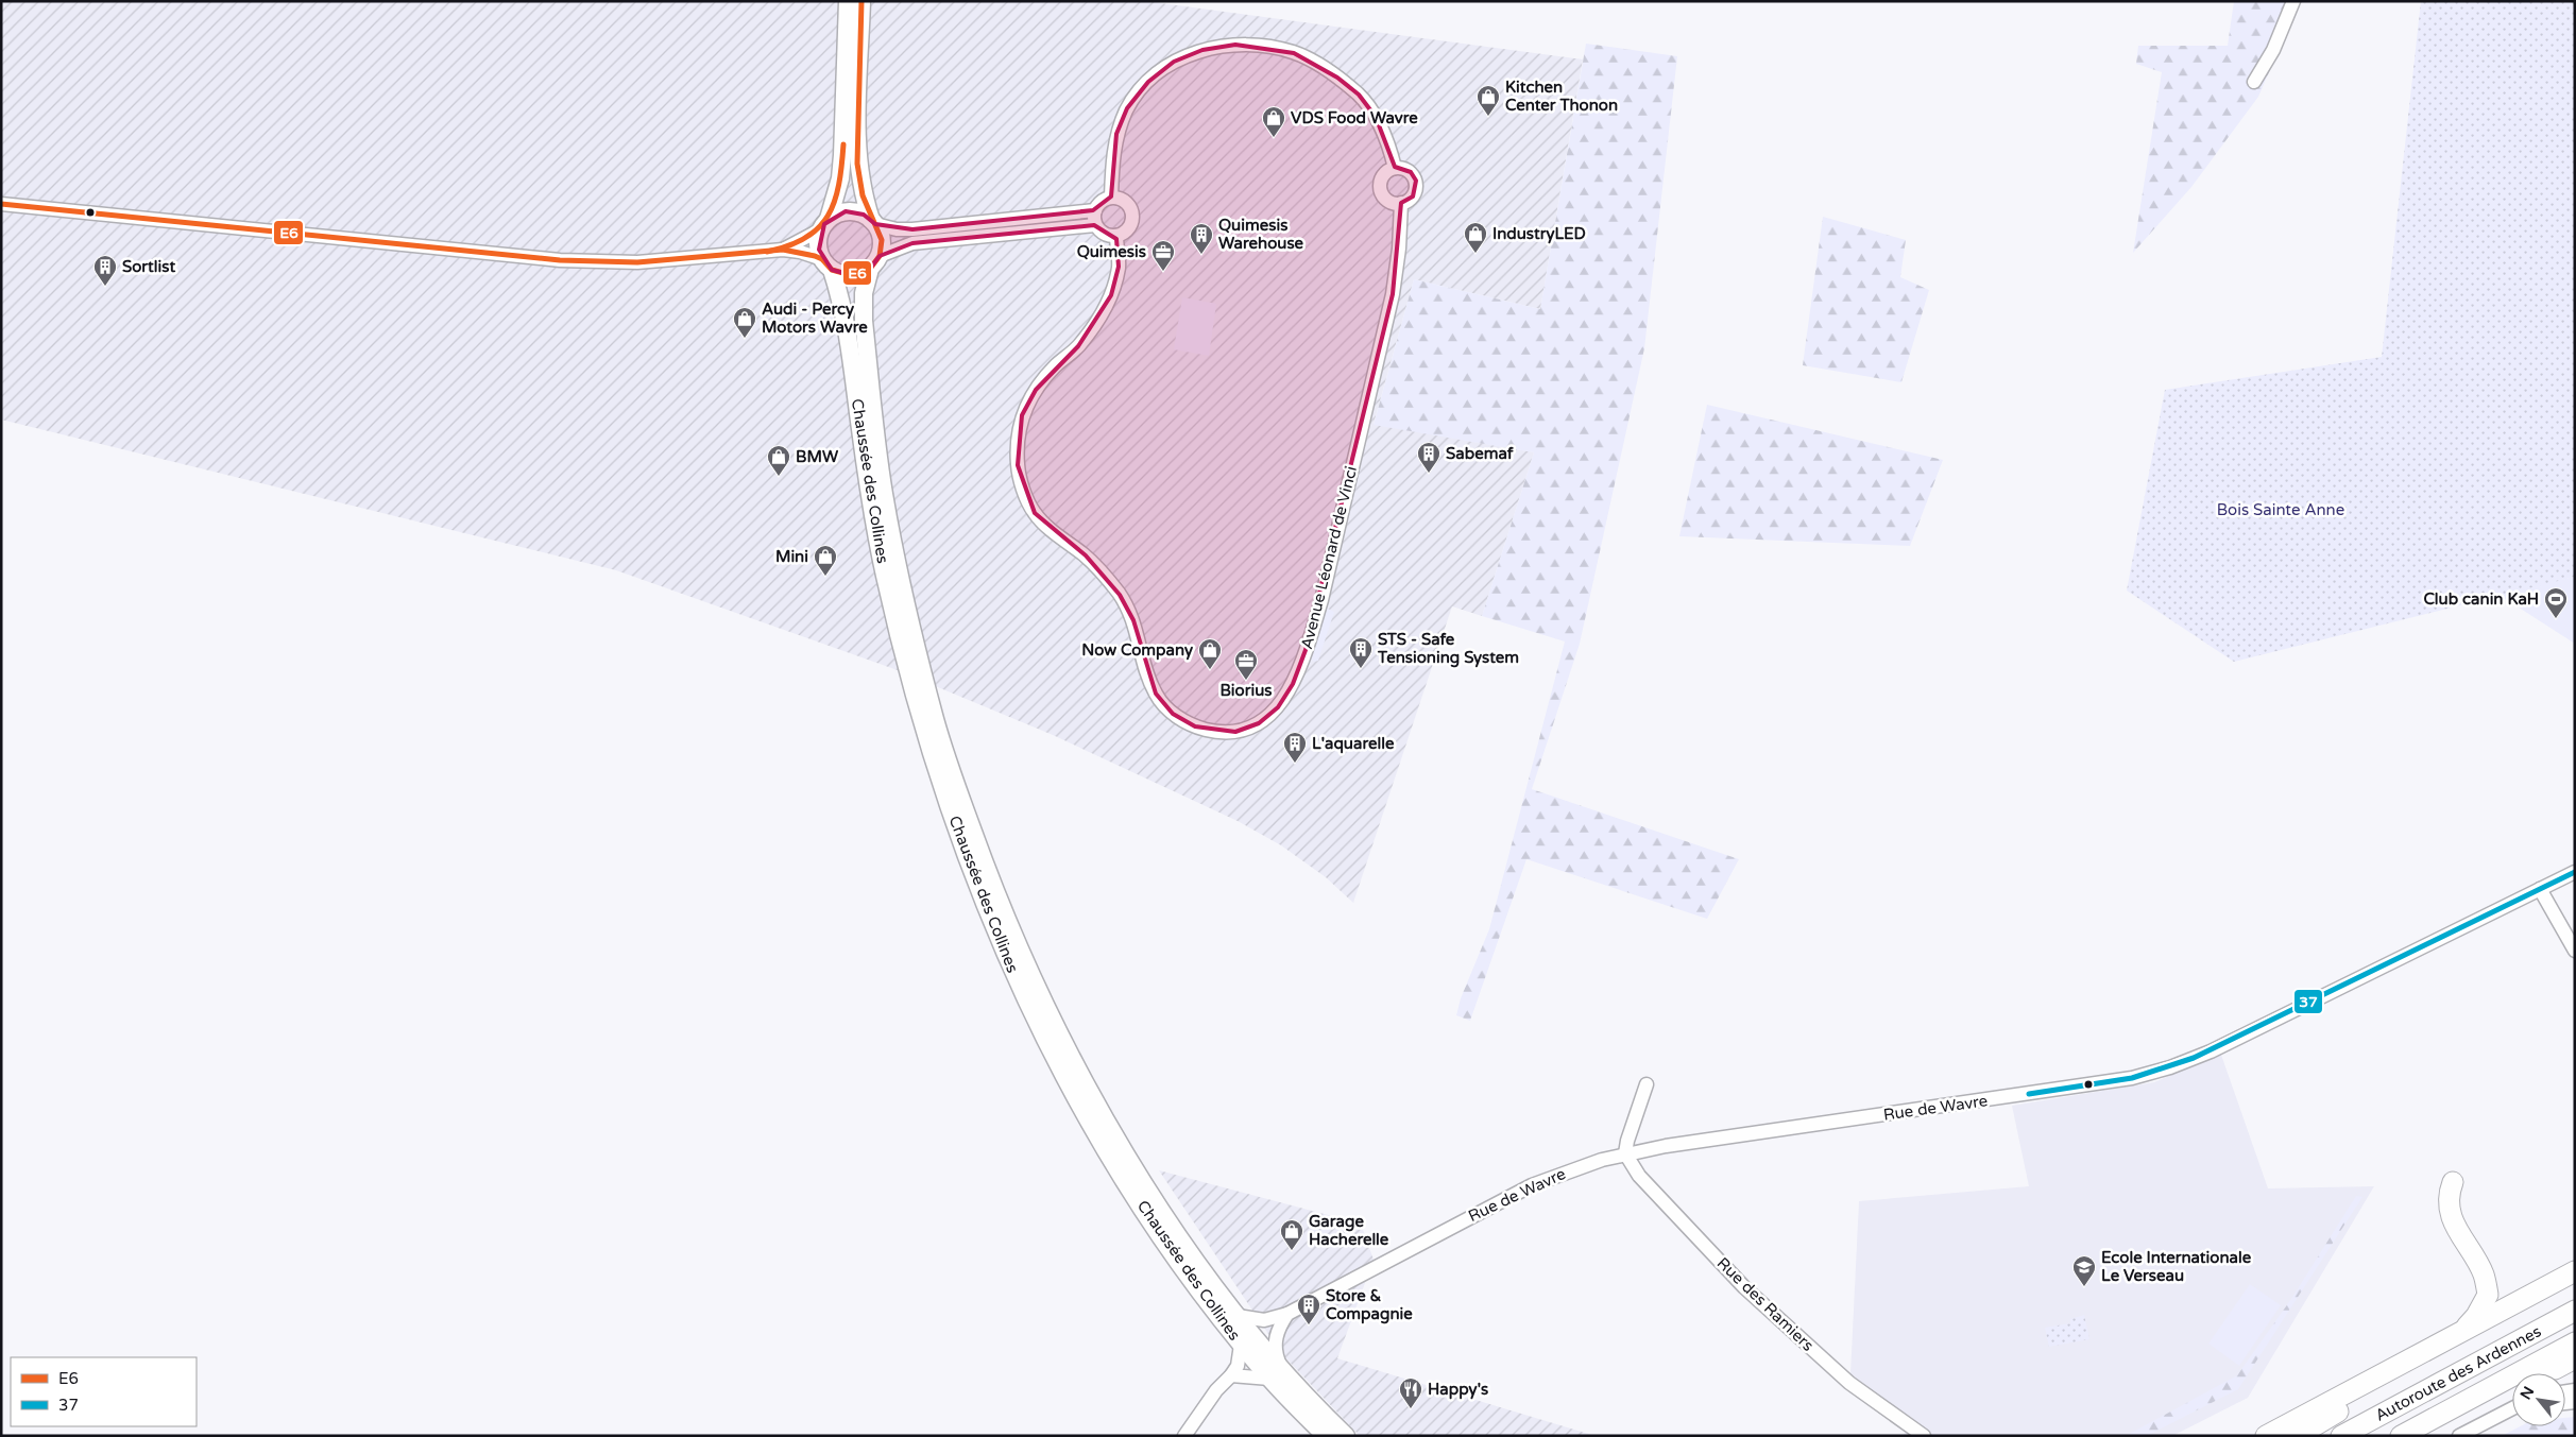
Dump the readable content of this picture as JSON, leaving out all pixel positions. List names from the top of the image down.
{
  "streets": {
    "highway": ["Autoroute des Ardennes"],
    "main road": ["Chaussée des Collines"],
    "street": ["Avenue Léonard de Vinci", "Rue de Wavre", "Rue des Ramiers"]
  },
  "crossings": [
    ["Chaussée des Collines", "Rue de Wavre"],
    ["Rue de Wavre", "Rue des Ramiers"]
  ],
  "parks": ["Bois Sainte Anne"],
  "places": {
    "shop": [
      "Kitchen Center Thonon",
      "VDS Food Wavre",
      "IndustryLED",
      "Audi - Percy Motors Wavre",
      "BMW",
      "Mini",
      "Now Company",
      "Garage Hacherelle"
    ],
    "building": [
      "Quimesis Warehouse",
      "Sortlist",
      "Sabemaf",
      "STS - Safe Tensioning System",
      "L'aquarelle",
      "Store & Compagnie"
    ],
    "office": ["Quimesis", "Biorius"],
    "sports": ["Club canin KaH"],
    "school or university": ["Ecole Internationale Le Verseau"],
    "restaurant": ["Happy's"]
  },
  "lines": ["transit line E6", "transit line 37"],
  "legend": ["E6", "37"],
  "north": "top left"
}
